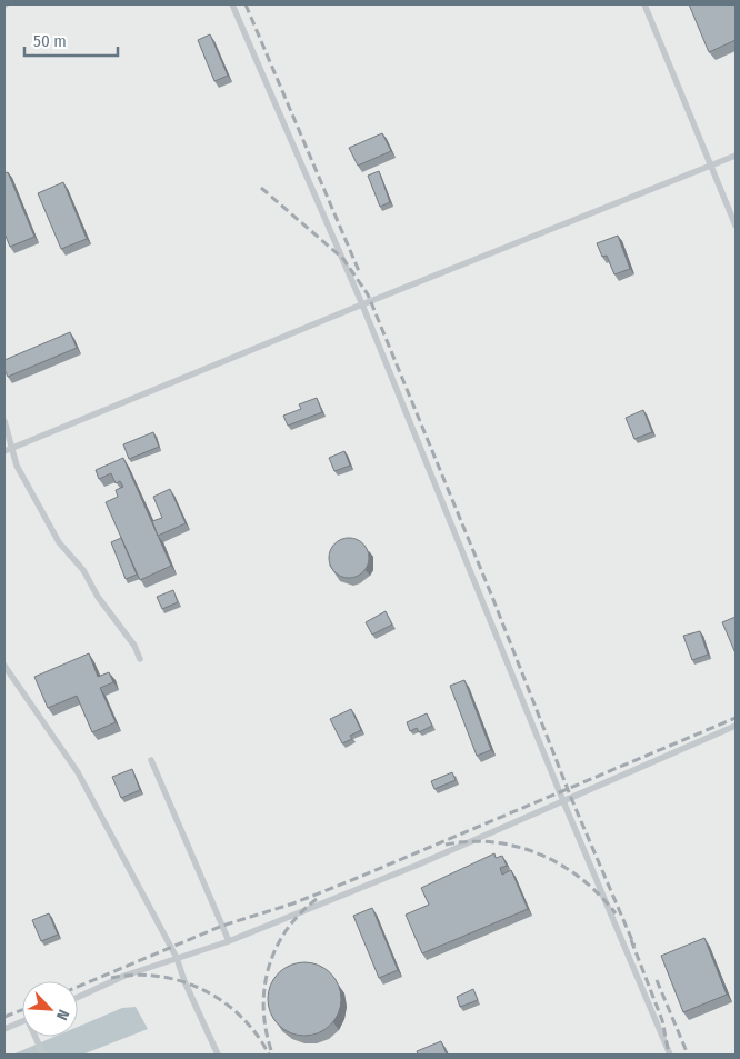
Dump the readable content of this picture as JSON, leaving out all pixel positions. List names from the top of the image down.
{
  "scale_bar": "50 m",
  "north": "bottom right"
}
